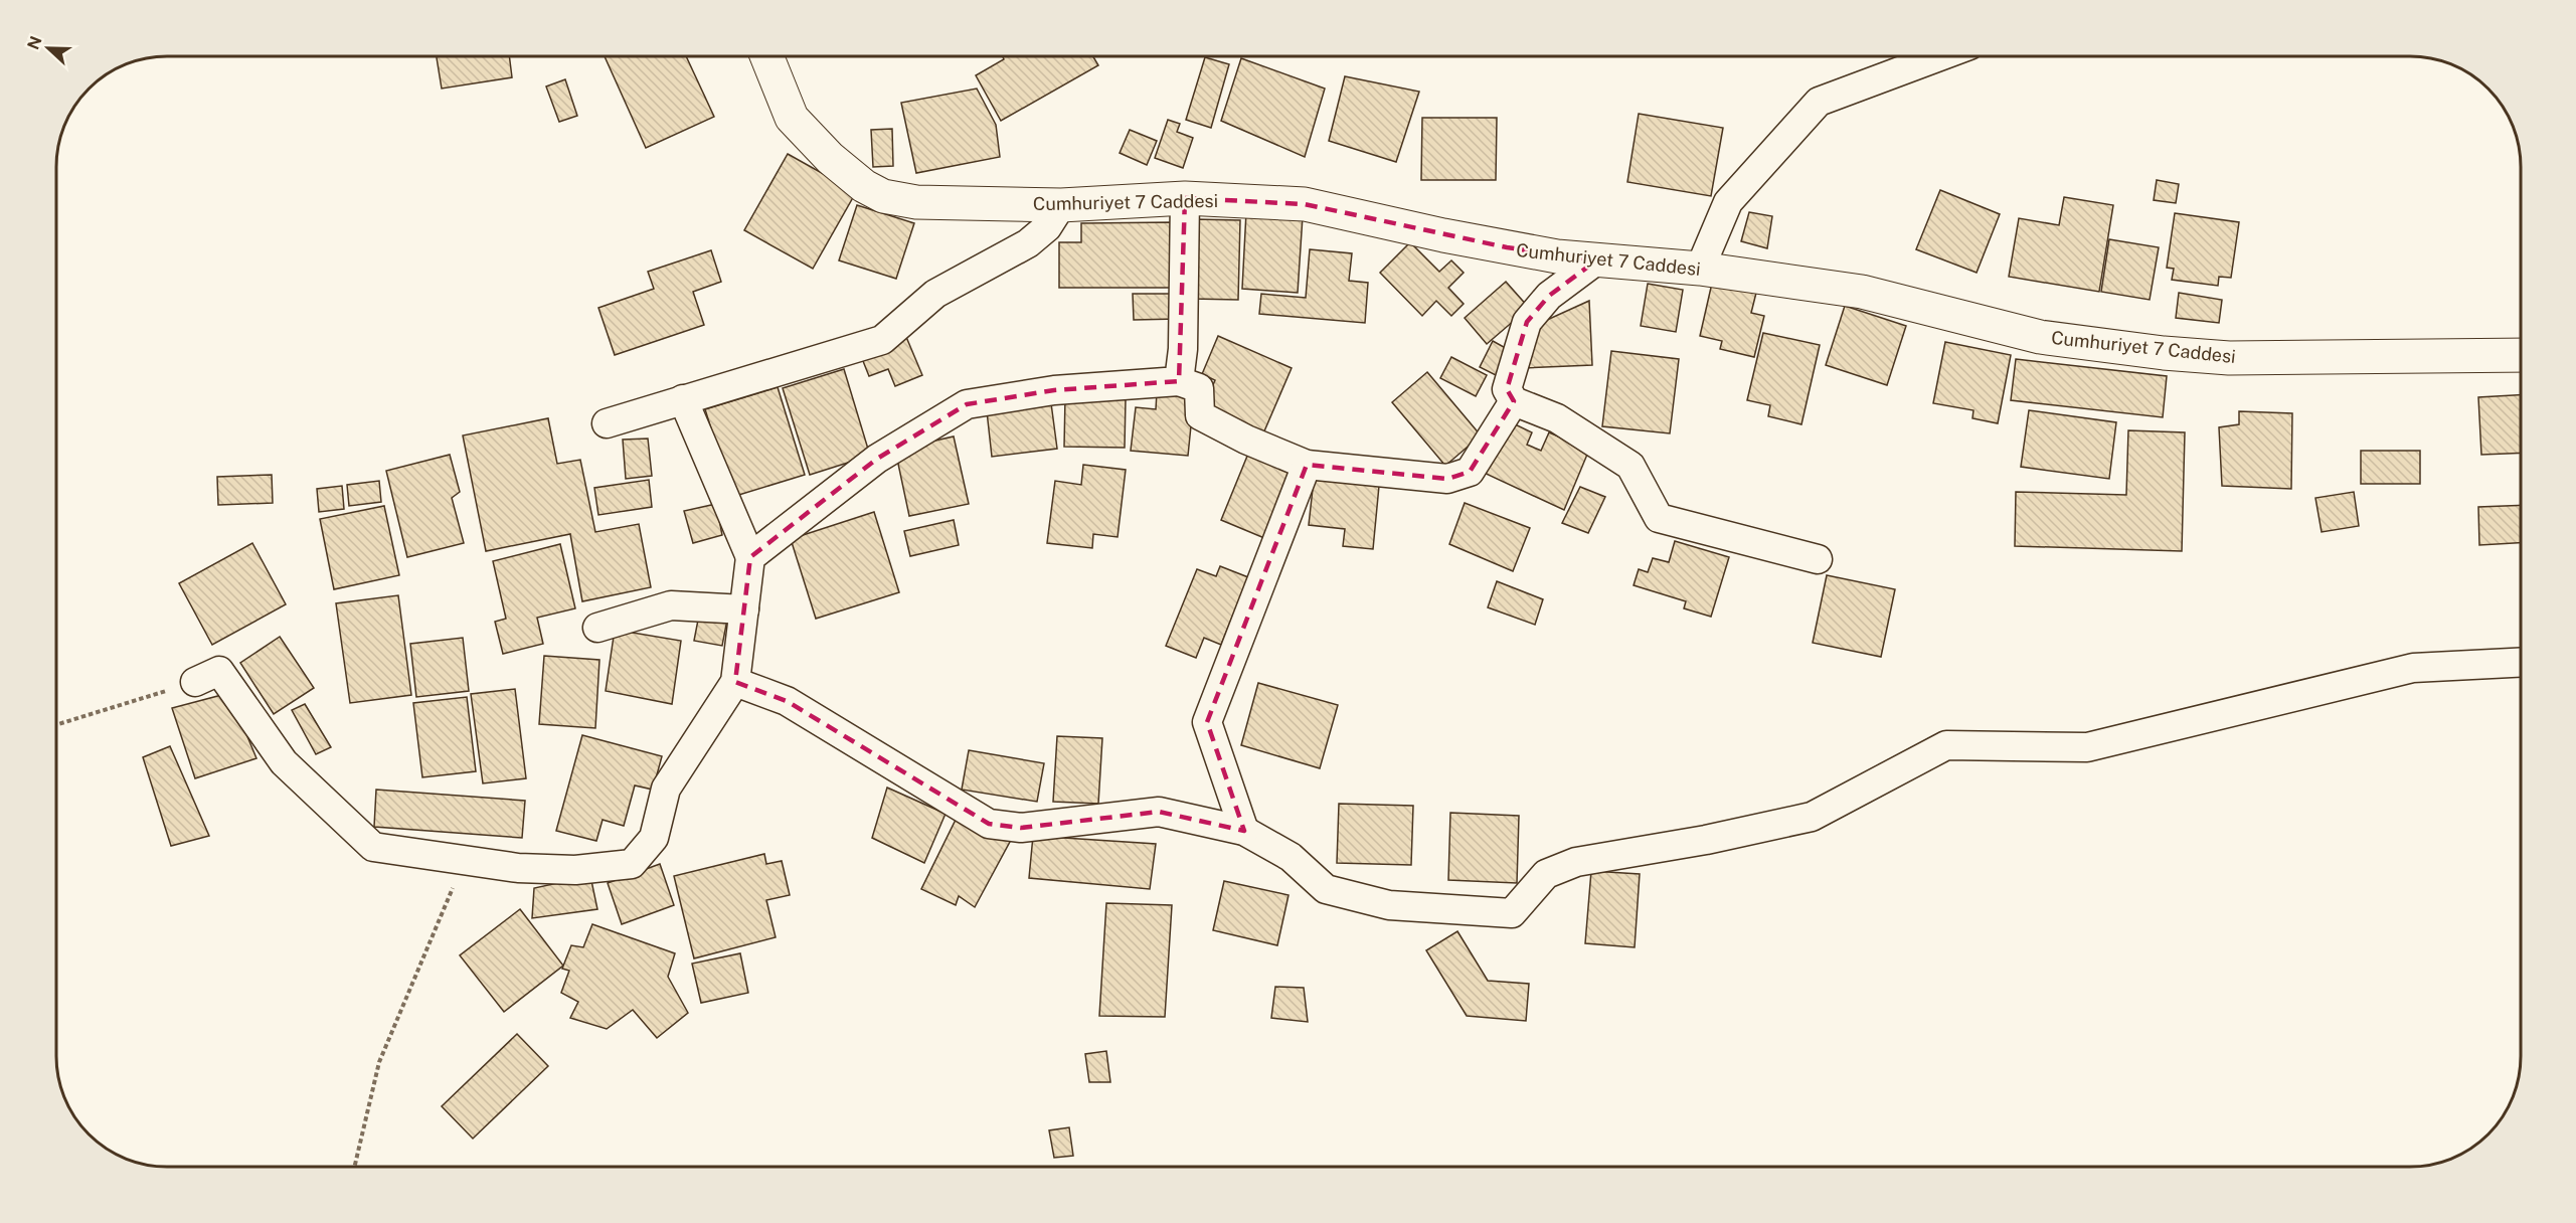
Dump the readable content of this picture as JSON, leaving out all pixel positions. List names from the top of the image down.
{
  "streets": {
    "main road": ["Cumhuriyet 7 Caddesi"]
  },
  "north": "left"
}
